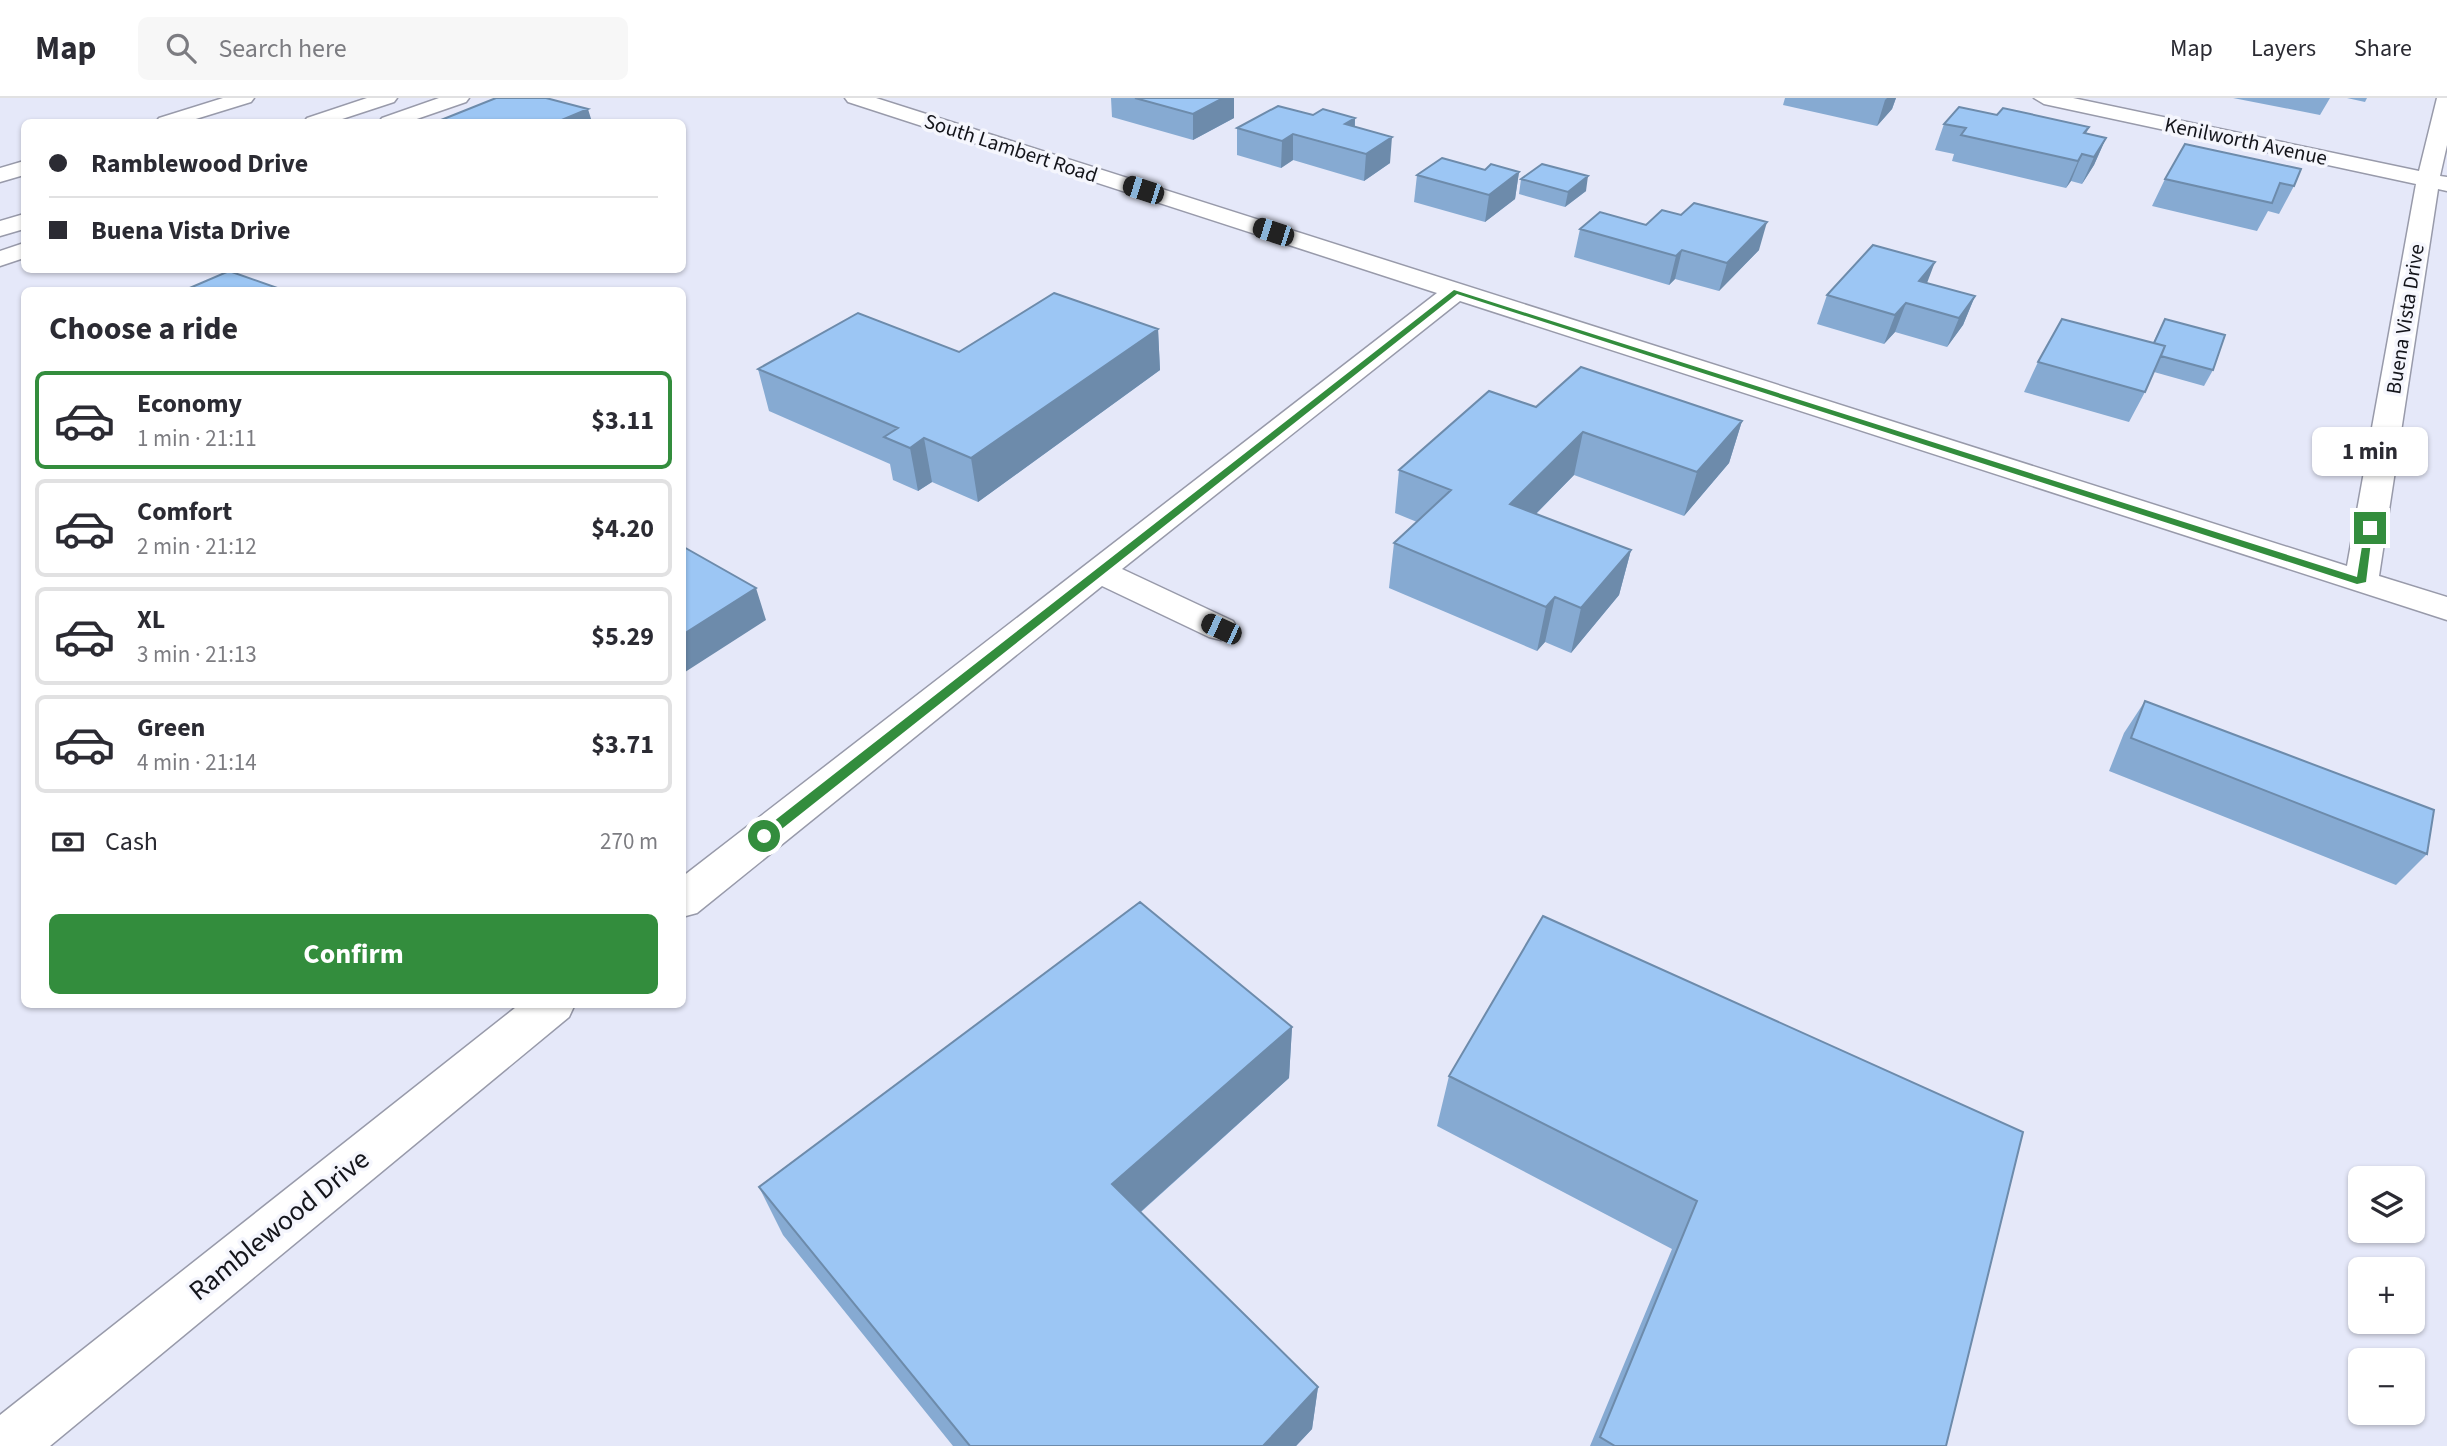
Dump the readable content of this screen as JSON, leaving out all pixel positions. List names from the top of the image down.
{
  "streets": {
    "street": [
      "Kenilworth Avenue",
      "South Lambert Road",
      "Buena Vista Drive",
      "Ramblewood Drive"
    ]
  },
  "crossings": [
    ["Kenilworth Avenue", "Buena Vista Drive"],
    ["South Lambert Road", "Buena Vista Drive"]
  ],
  "page": {
    "header": "Map",
    "search": "Search here",
    "nav": ["Map", "Layers", "Share"],
    "banner": ["Ramblewood Drive", "Buena Vista Drive"],
    "heading": "Choose a ride",
    "list": [
      {
        "name": "Economy",
        "note": "1 min · 21:11",
        "value": "$3.11"
      },
      {
        "name": "Comfort",
        "note": "2 min · 21:12",
        "value": "$4.20"
      },
      {
        "name": "XL",
        "note": "3 min · 21:13",
        "value": "$5.29"
      },
      {
        "name": "Green",
        "note": "4 min · 21:14",
        "value": "$3.71"
      }
    ],
    "bubble": "1 min",
    "pay": ["Cash", "270 m"],
    "buttons": "Confirm",
    "map_buttons": ["+", "−"]
  }
}
